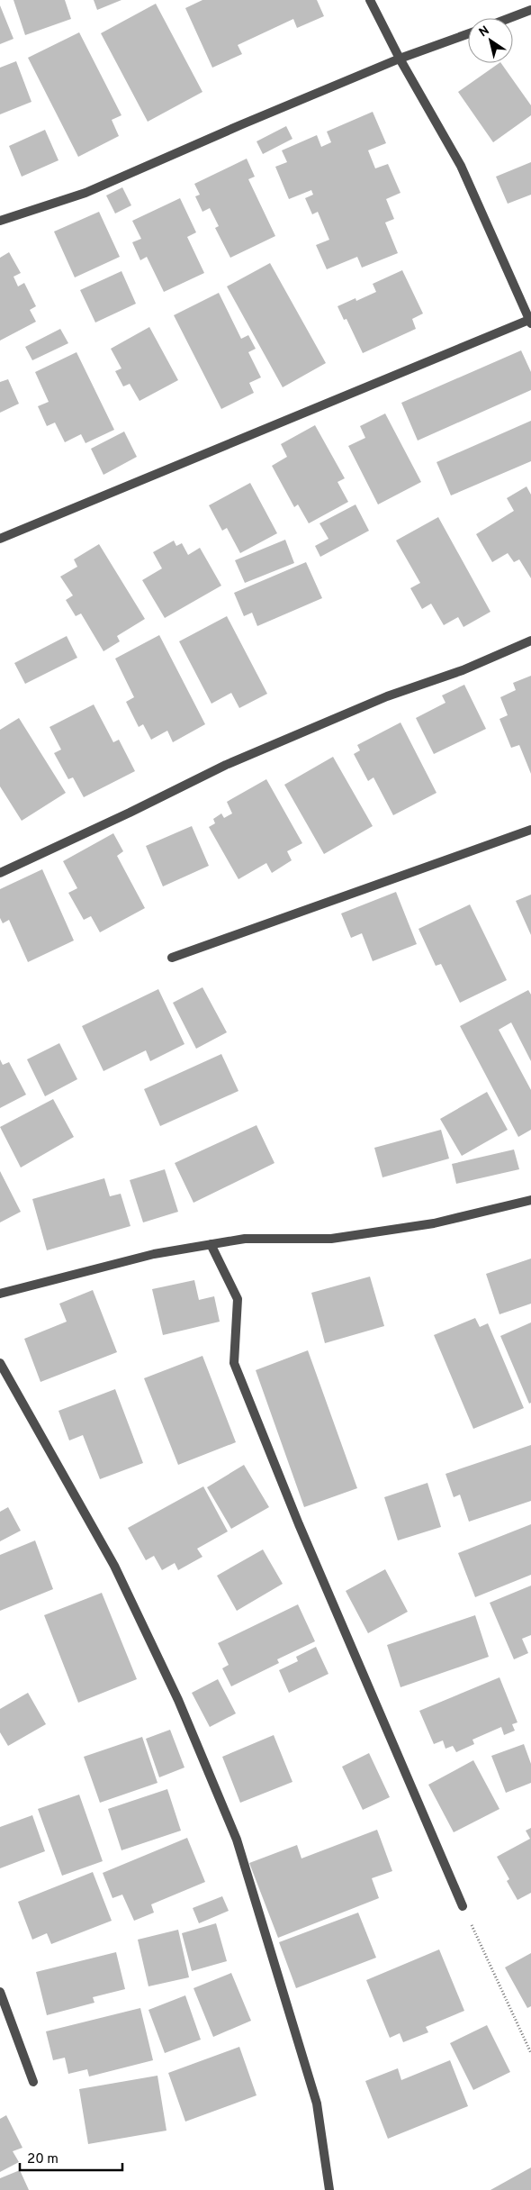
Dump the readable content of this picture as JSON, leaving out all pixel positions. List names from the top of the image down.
{
  "scale_bar": "20 m",
  "north": "top left"
}
